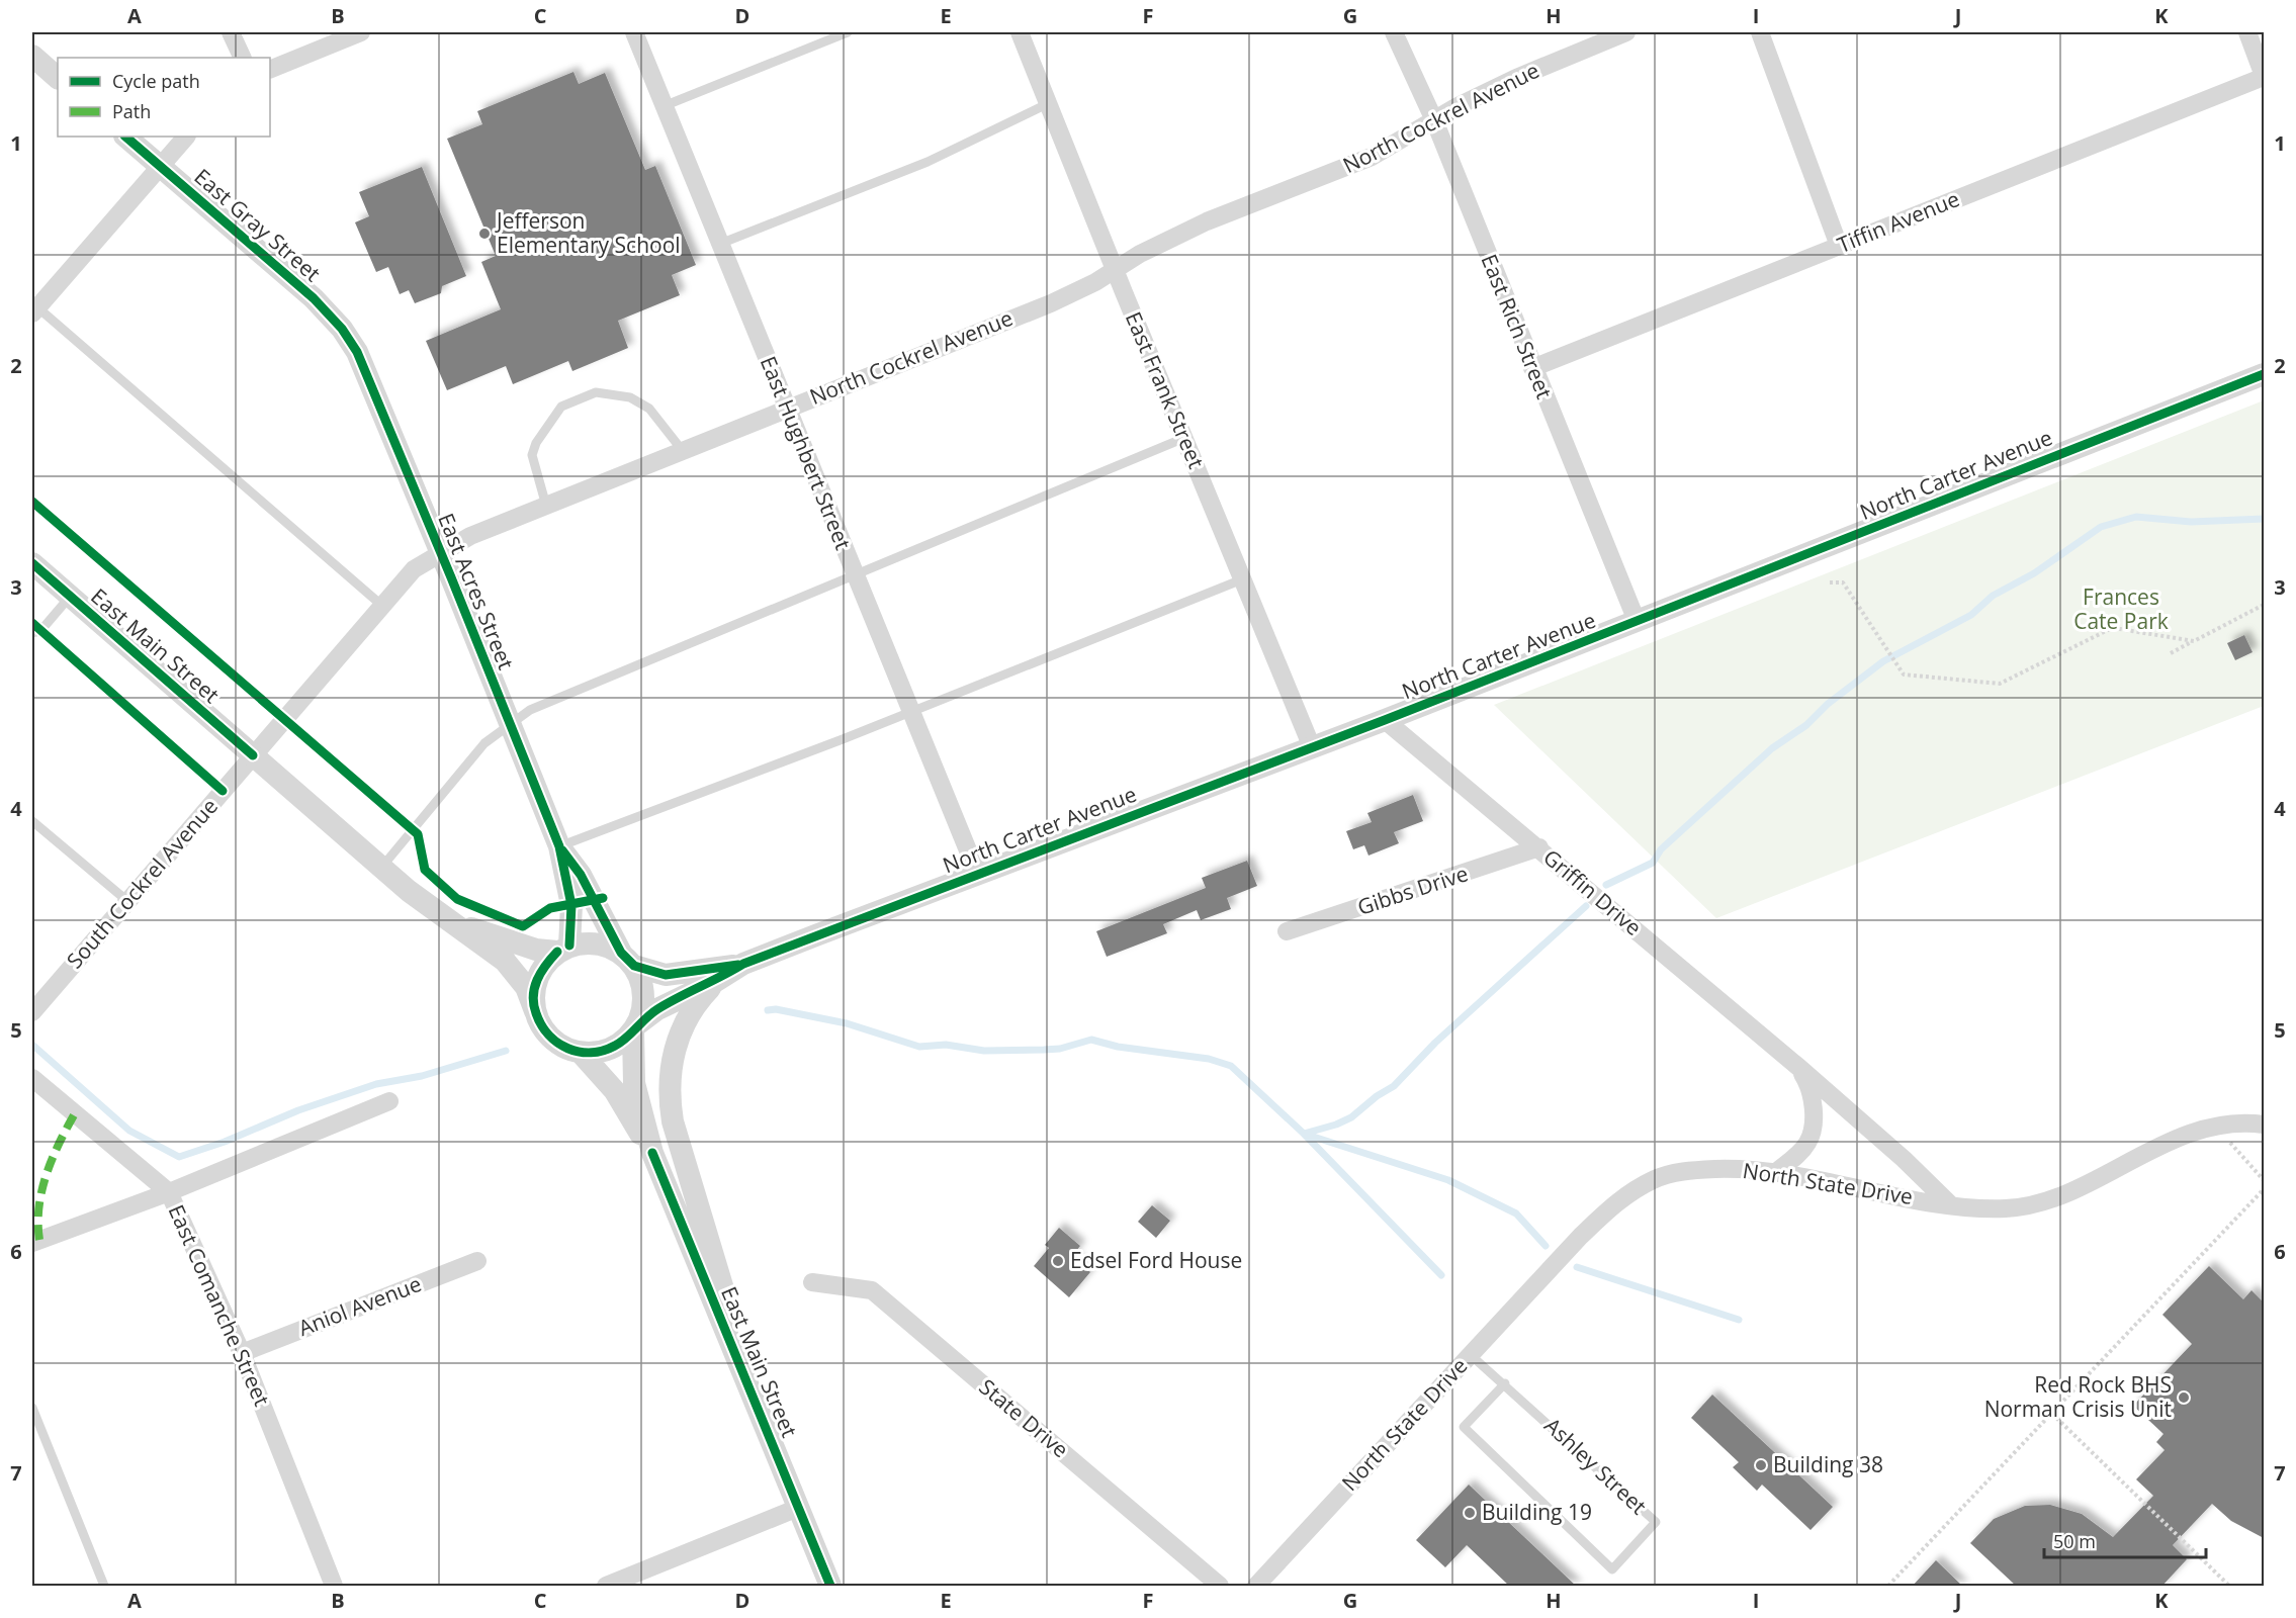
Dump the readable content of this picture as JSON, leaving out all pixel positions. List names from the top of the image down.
{
  "streets": {
    "street": [
      "North Cockrel Avenue",
      "Tiffin Avenue",
      "East Gray Street",
      "East Rich Street",
      "East Frank Street",
      "East Hughbert Street",
      "North Carter Avenue",
      "East Acres Street",
      "East Main Street",
      "South Cockrel Avenue",
      "Gibbs Drive",
      "Griffin Drive",
      "North State Drive",
      "East Comanche Street",
      "Aniol Avenue",
      "State Drive"
    ],
    "lane": ["Ashley Street"]
  },
  "crossings": [
    ["North Cockrel Avenue", "East Rich Street"],
    ["North Cockrel Avenue", "East Frank Street"],
    ["North Cockrel Avenue", "East Hughbert Street"],
    ["North Cockrel Avenue", "East Acres Street"],
    ["North Cockrel Avenue", "East Main Street"],
    ["North Cockrel Avenue", "South Cockrel Avenue"],
    ["Tiffin Avenue", "East Rich Street"],
    ["East Gray Street", "East Acres Street"],
    ["East Rich Street", "North Carter Avenue"],
    ["East Frank Street", "North Carter Avenue"],
    ["East Hughbert Street", "North Carter Avenue"],
    ["North Carter Avenue", "East Acres Street"],
    ["North Carter Avenue", "East Main Street"],
    ["North Carter Avenue", "Griffin Drive"],
    ["East Acres Street", "East Main Street"],
    ["East Main Street", "South Cockrel Avenue"],
    ["Gibbs Drive", "Griffin Drive"],
    ["Griffin Drive", "North State Drive"],
    ["North State Drive", "Ashley Street"],
    ["East Comanche Street", "Aniol Avenue"]
  ],
  "parks": ["Frances Cate Park"],
  "places": [
    "Jefferson Elementary School",
    "Edsel Ford House",
    "Red Rock BHS Norman Crisis Unit",
    "Building 38",
    "Building 19"
  ],
  "legend": ["Cycle path", "Path"],
  "scale_bar": "50 m",
  "grid": {
    "columns": [
      "A",
      "B",
      "C",
      "D",
      "E",
      "F",
      "G",
      "H",
      "I",
      "J",
      "K"
    ],
    "rows": [
      "1",
      "2",
      "3",
      "4",
      "5",
      "6",
      "7"
    ]
  }
}
